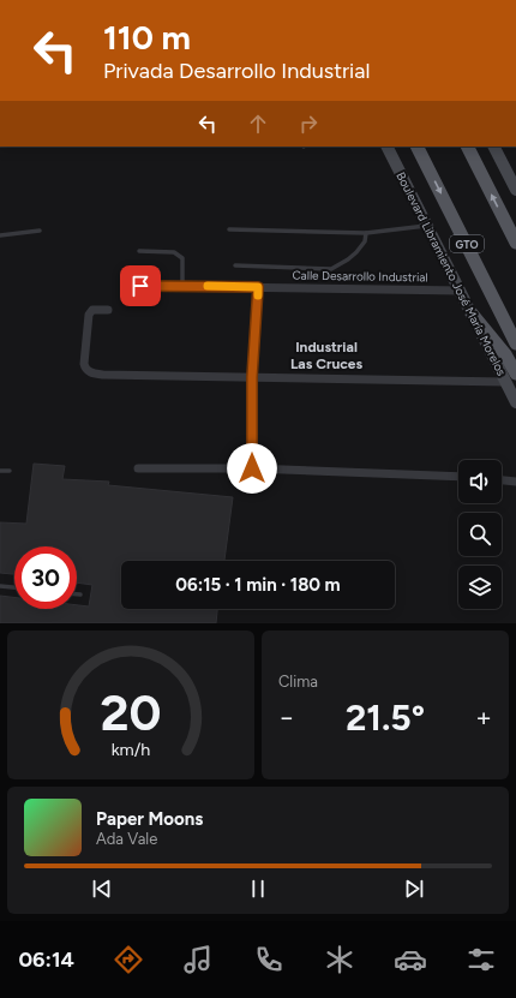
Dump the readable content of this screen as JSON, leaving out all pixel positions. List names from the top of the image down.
{
  "streets": {
    "main road": ["GTO"],
    "street": ["Boulevard Libramiento José María Morelos", "Calle Desarrollo Industrial"]
  },
  "crossings": [
    ["Boulevard Libramiento José María Morelos", "Calle Desarrollo Industrial"]
  ],
  "districts": ["Industrial Las Cruces"],
  "page": {
    "turn": ["110 m", "Privada Desarrollo Industrial"],
    "limit": "30",
    "trip": "06:15 · 1 min · 180 m",
    "tile": "Clima",
    "heat": ["−", "21.5°", "+"],
    "song": ["Paper Moons", "Ada Vale"],
    "tabs": "06:14",
    "gauge": ["20", "km/h"]
  }
}
